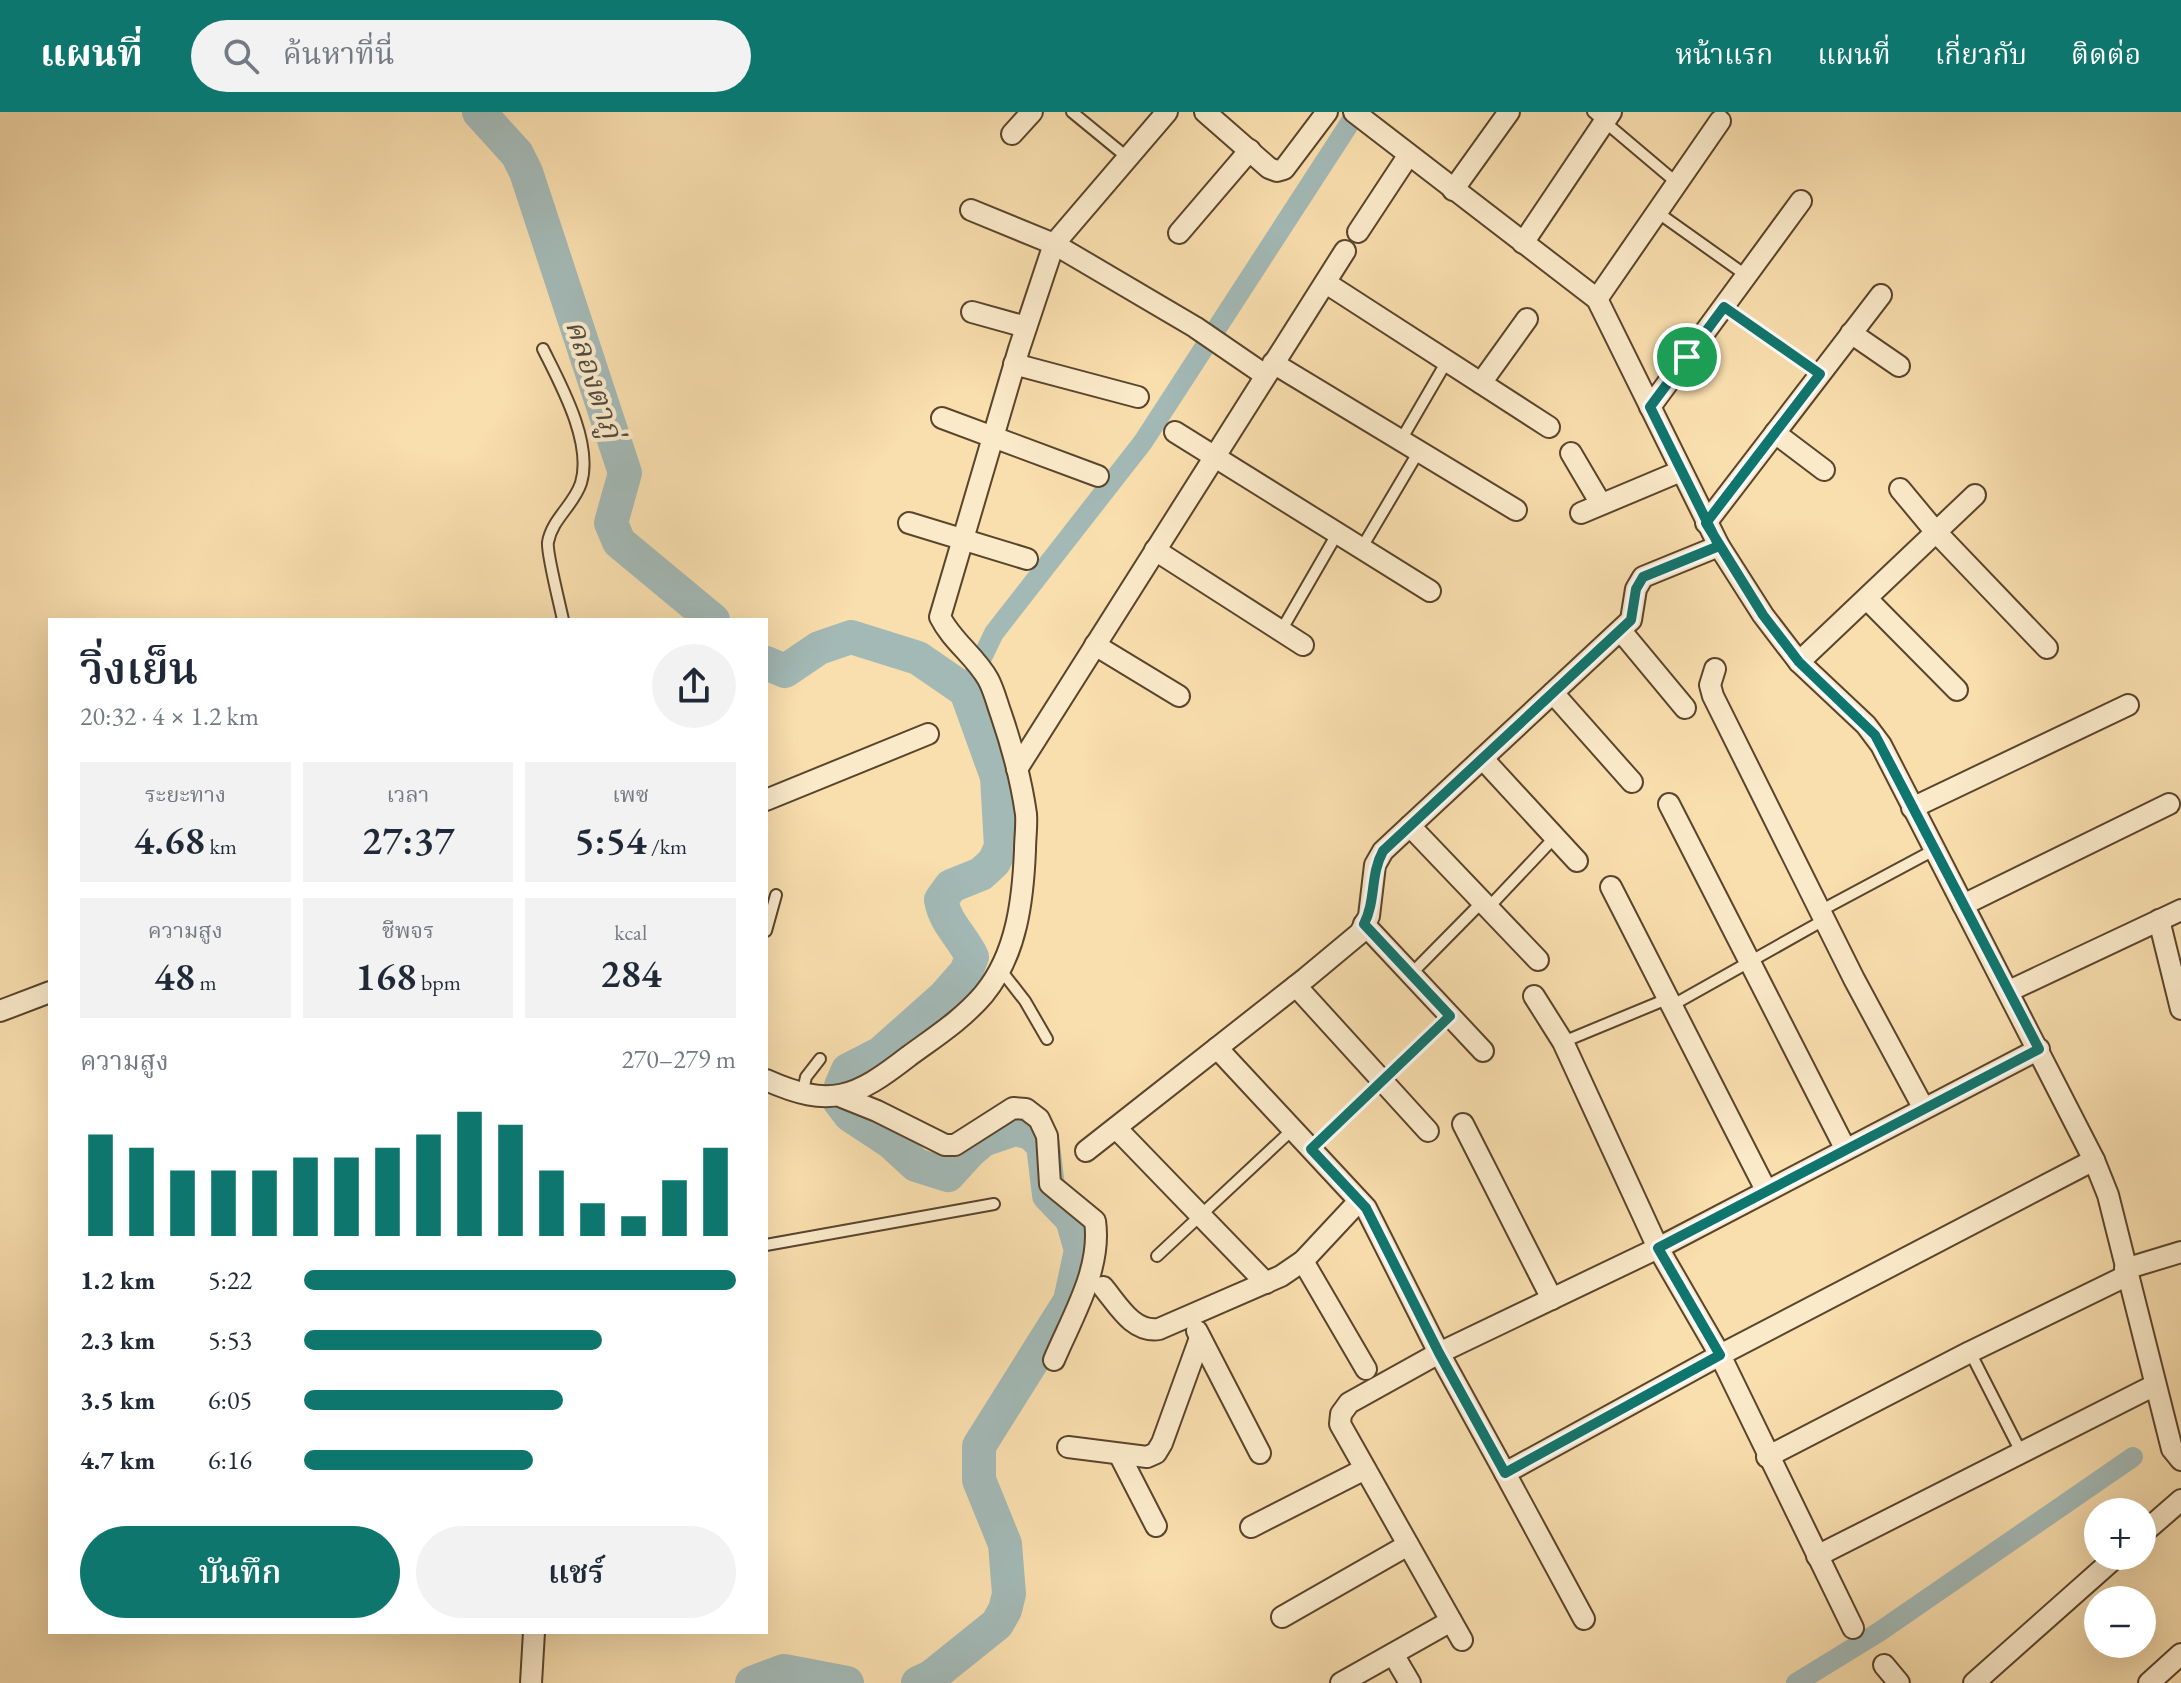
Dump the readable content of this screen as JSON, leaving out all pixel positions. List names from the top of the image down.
{
  "water": ["คลองตาภู่"],
  "page": {
    "header": "แผนที่",
    "search": "ค้นหาที่นี่",
    "nav": [
      "หน้าแรก",
      "แผนที่",
      "เกี่ยวกับ",
      "ติดต่อ"
    ],
    "heading": ["วิ่งเย็น", "20:32 · 4 × 1.2 km"],
    "stats": [
      ["ระยะทาง", "4.68 km"],
      ["เวลา", "27:37"],
      ["เพซ", "5:54 /km"],
      ["ความสูง", "48 m"],
      ["ชีพจร", "168 bpm"],
      ["kcal", "284"]
    ],
    "chart": ["ความสูง", "270–279 m"],
    "list": [
      {
        "name": "1.2 km",
        "note": "5:22"
      },
      {
        "name": "2.3 km",
        "note": "5:53"
      },
      {
        "name": "3.5 km",
        "note": "6:05"
      },
      {
        "name": "4.7 km",
        "note": "6:16"
      }
    ],
    "map_buttons": ["+", "−"],
    "buttons": ["บันทึก", "แชร์"]
  }
}
